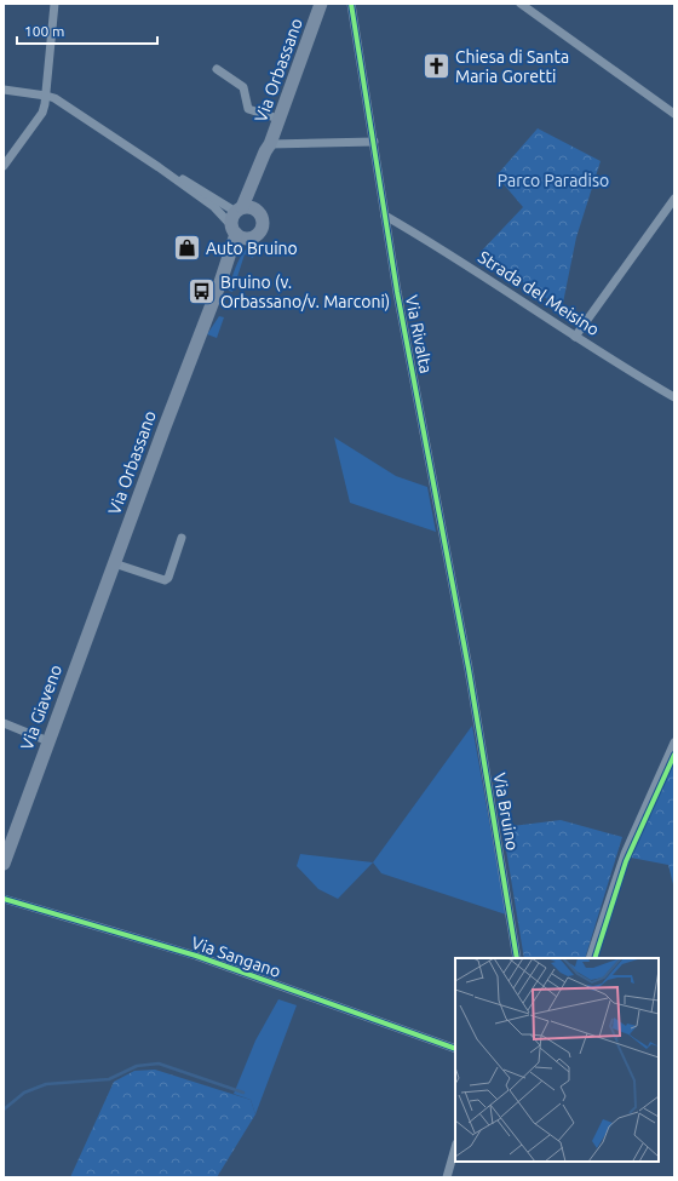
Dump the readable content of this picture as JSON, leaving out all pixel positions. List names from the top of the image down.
{
  "streets": {
    "main road": ["Via Orbassano", "Via Giaveno"],
    "street": [
      "Strada del Meisino",
      "Via Rivalta",
      "Via Bruino",
      "Via Sangano"
    ]
  },
  "crossings": [
    ["Via Orbassano", "Via Giaveno"],
    ["Strada del Meisino", "Via Rivalta"],
    ["Via Rivalta", "Via Bruino"]
  ],
  "parks": ["Parco Paradiso"],
  "places": {
    "church": ["Chiesa di Santa Maria Goretti"],
    "shop": ["Auto Bruino"],
    "bus stop": ["Bruino (v. Orbassano/v. Marconi)"]
  },
  "scale_bar": "100 m"
}
